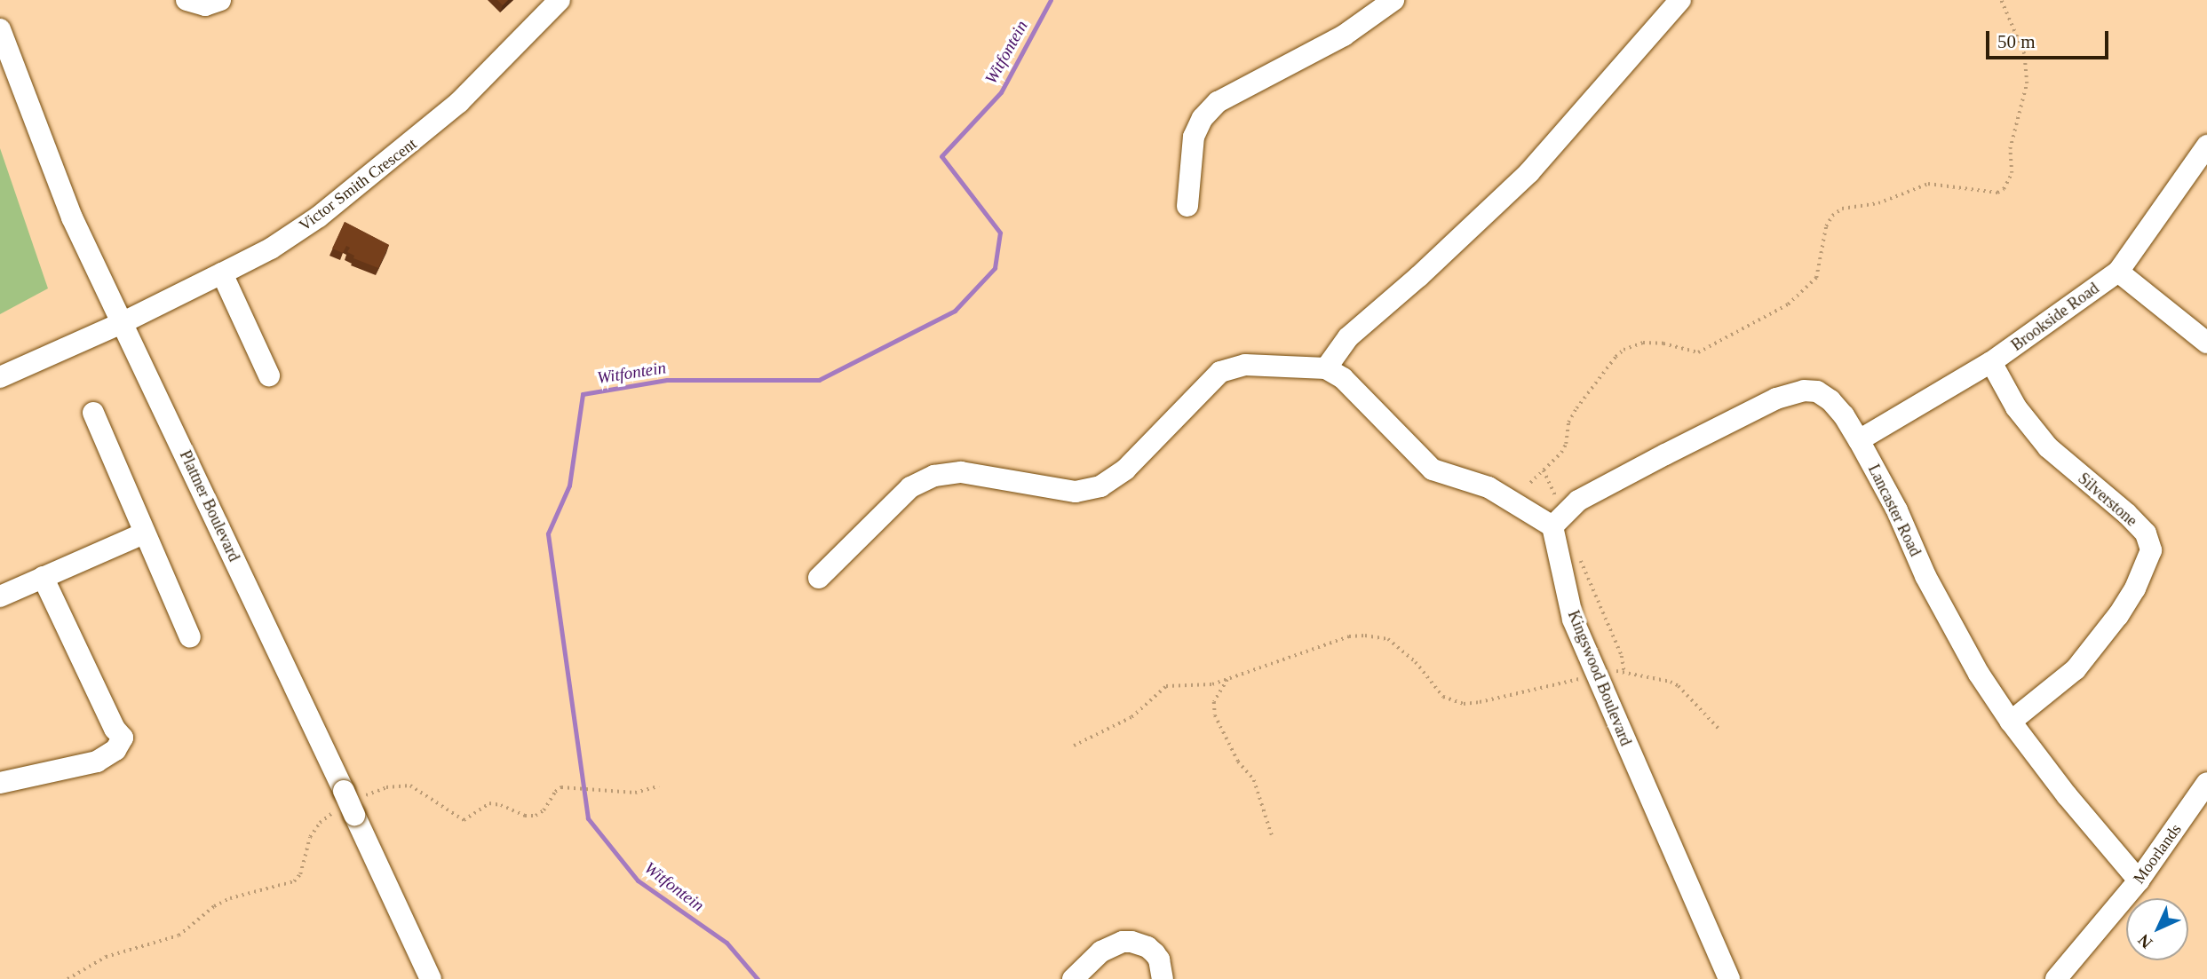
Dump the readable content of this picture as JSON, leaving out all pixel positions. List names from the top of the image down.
{
  "streets": {
    "street": [
      "Victor Smith Crescent",
      "Brookside Road",
      "Silverstone",
      "Plattner Boulevard",
      "Lancaster Road",
      "Kingswood Boulevard",
      "Moorlands"
    ]
  },
  "crossings": [
    ["Victor Smith Crescent", "Plattner Boulevard"],
    ["Brookside Road", "Silverstone"],
    ["Brookside Road", "Lancaster Road"],
    ["Silverstone", "Lancaster Road"],
    ["Lancaster Road", "Kingswood Boulevard"],
    ["Lancaster Road", "Moorlands"]
  ],
  "water": ["Witfontein"],
  "scale_bar": "50 m",
  "north": "bottom left"
}
